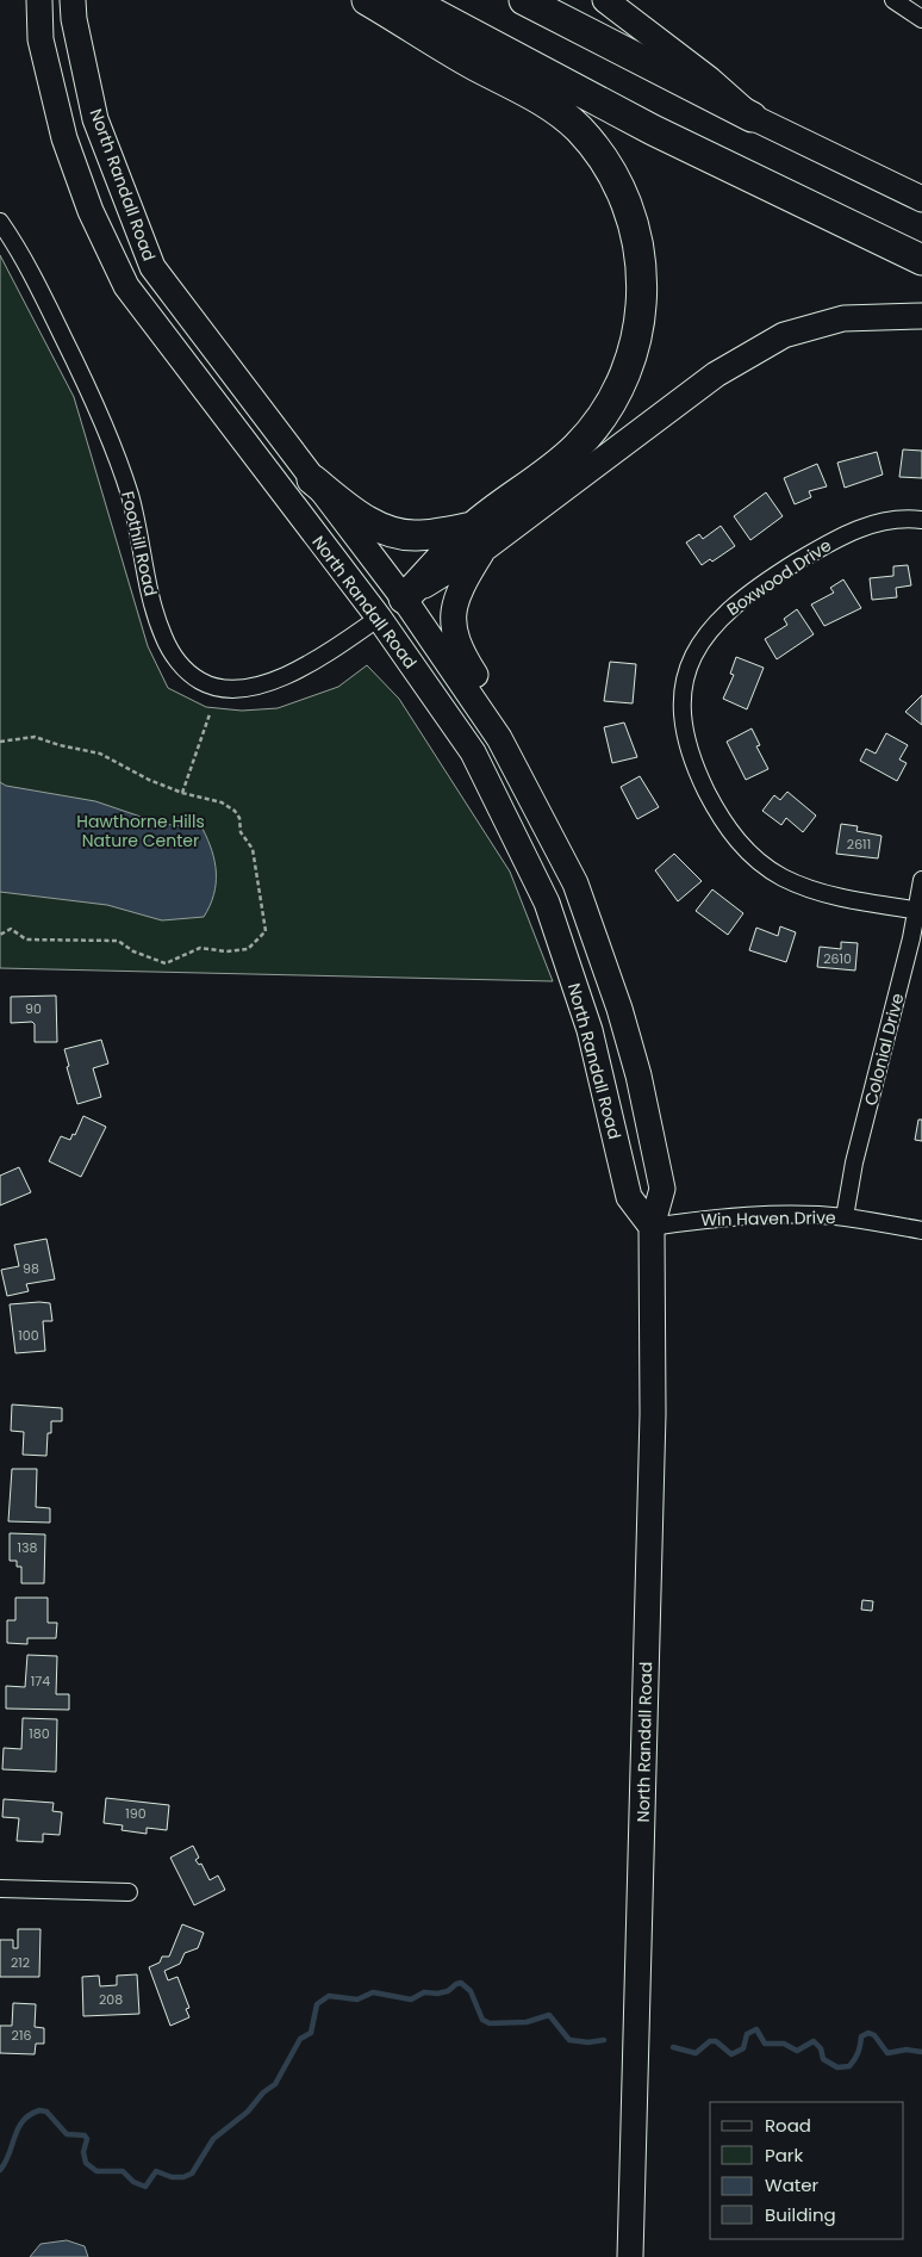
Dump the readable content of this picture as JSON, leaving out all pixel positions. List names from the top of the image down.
{
  "streets": {
    "main road": ["North Randall Road"],
    "street": [
      "Foothill Road",
      "Boxwood Drive",
      "Colonial Drive",
      "Win Haven Drive"
    ]
  },
  "crossings": [
    ["North Randall Road", "Foothill Road"],
    ["North Randall Road", "Win Haven Drive"],
    ["Boxwood Drive", "Colonial Drive"],
    ["Colonial Drive", "Win Haven Drive"]
  ],
  "parks": ["Hawthorne Hills Nature Center"],
  "house_numbers": [
    "2611",
    "2610",
    "90",
    "98",
    "100",
    "138",
    "174",
    "180",
    "190",
    "212",
    "208",
    "216"
  ],
  "legend": [
    "Road",
    "Park",
    "Water",
    "Building"
  ]
}
